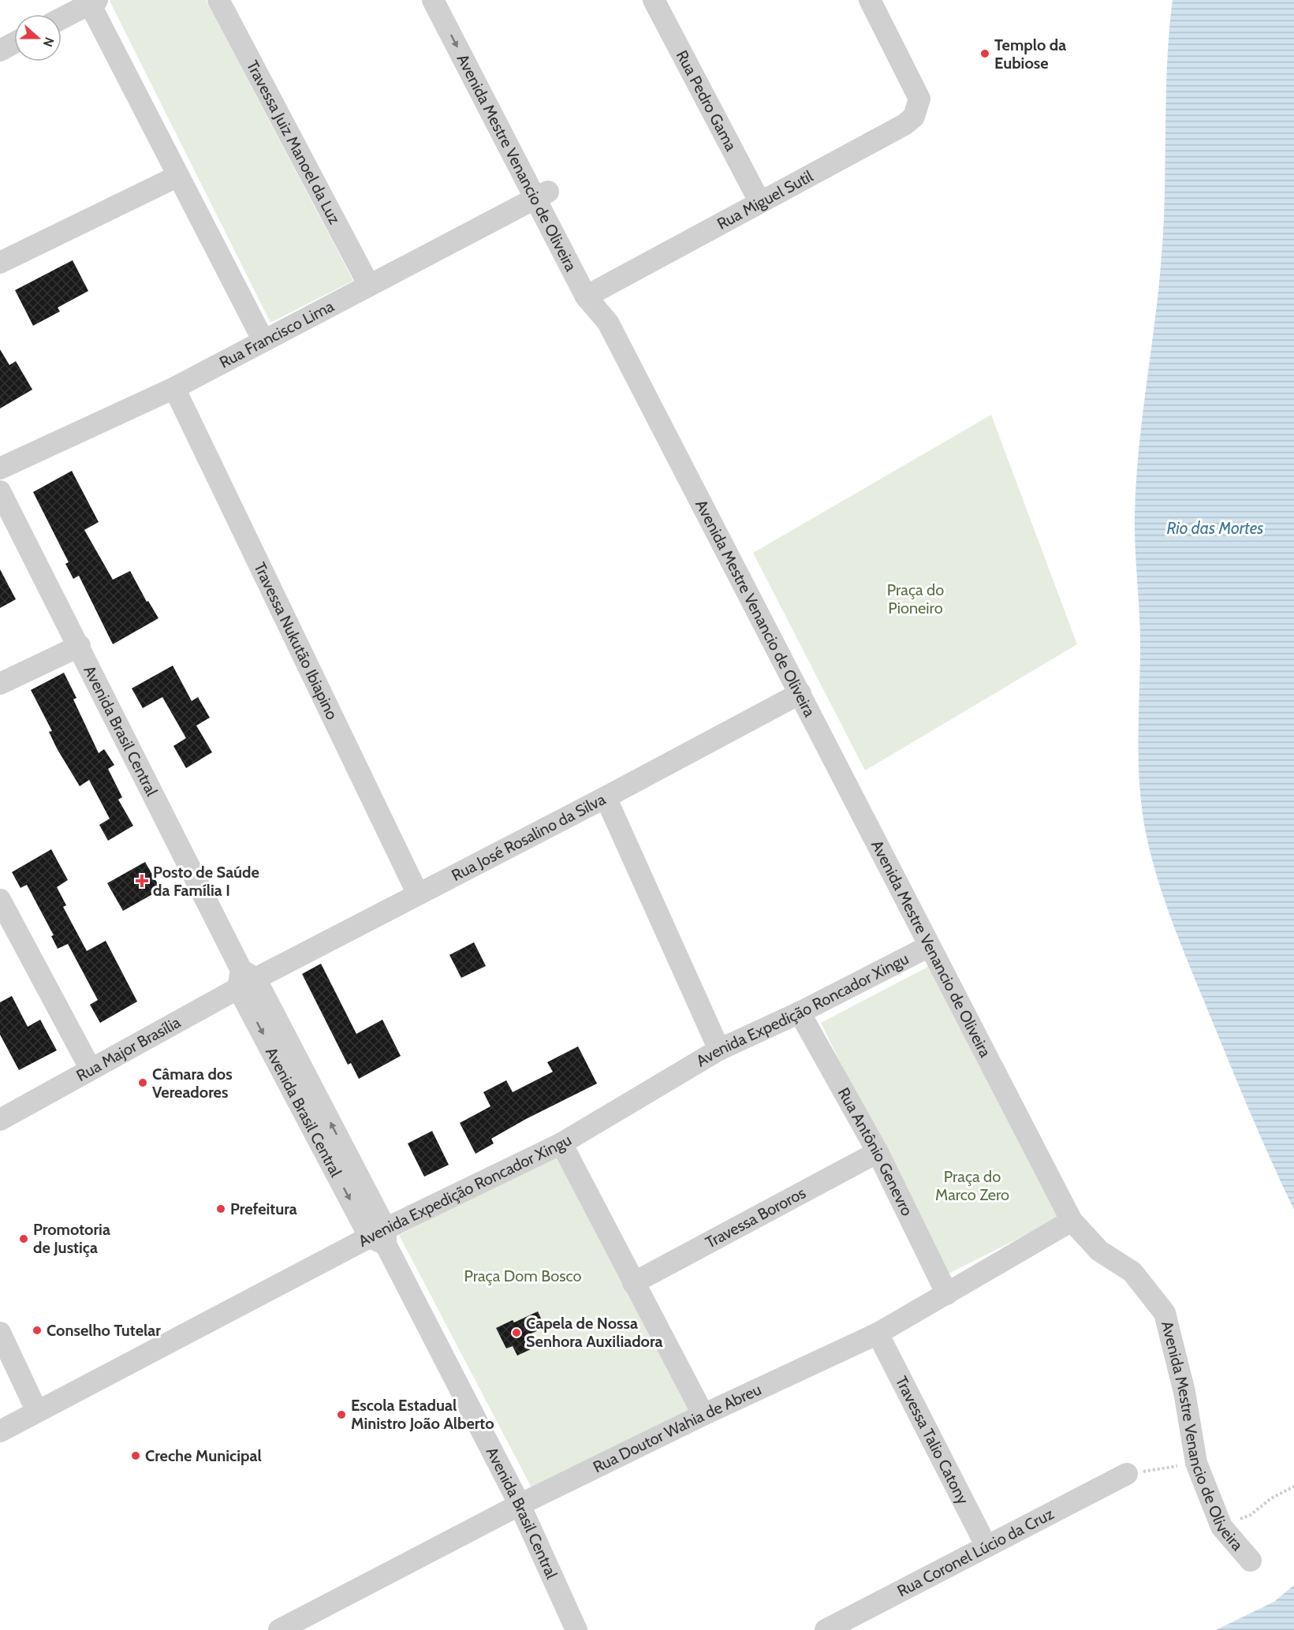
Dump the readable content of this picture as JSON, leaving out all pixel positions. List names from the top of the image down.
{
  "streets": {
    "street": [
      "Rua Pedro Gama",
      "Travessa Juiz Manoel da Luz",
      "Avenida Mestre Venancio de Oliveira",
      "Rua Miguel Sutil",
      "Rua Francisco Lima",
      "Travessa Nukutão Ibiapino",
      "Avenida Brasil Central",
      "Rua José Rosalino da Silva",
      "Avenida Expedição Roncador Xingu",
      "Rua Major Brasília",
      "Rua Antônio Genevro",
      "Travessa Bororos",
      "Rua Doutor Wahia de Abreu",
      "Travessa Talio Catony",
      "Rua Coronel Lúcio da Cruz"
    ]
  },
  "crossings": [
    ["Rua Pedro Gama", "Rua Miguel Sutil"],
    ["Travessa Juiz Manoel da Luz", "Rua Francisco Lima"],
    ["Avenida Mestre Venancio de Oliveira", "Rua Miguel Sutil"],
    ["Avenida Mestre Venancio de Oliveira", "Rua Francisco Lima"],
    ["Avenida Mestre Venancio de Oliveira", "Rua José Rosalino da Silva"],
    ["Avenida Mestre Venancio de Oliveira", "Avenida Expedição Roncador Xingu"],
    ["Avenida Mestre Venancio de Oliveira", "Rua Doutor Wahia de Abreu"],
    ["Rua Francisco Lima", "Travessa Nukutão Ibiapino"],
    ["Travessa Nukutão Ibiapino", "Rua José Rosalino da Silva"],
    ["Avenida Brasil Central", "Rua José Rosalino da Silva"],
    ["Avenida Brasil Central", "Avenida Expedição Roncador Xingu"],
    ["Avenida Brasil Central", "Rua Major Brasília"],
    ["Avenida Brasil Central", "Rua Doutor Wahia de Abreu"],
    ["Rua José Rosalino da Silva", "Rua Major Brasília"],
    ["Avenida Expedição Roncador Xingu", "Rua Antônio Genevro"],
    ["Rua Antônio Genevro", "Travessa Bororos"],
    ["Rua Antônio Genevro", "Rua Doutor Wahia de Abreu"],
    ["Rua Doutor Wahia de Abreu", "Travessa Talio Catony"],
    ["Travessa Talio Catony", "Rua Coronel Lúcio da Cruz"]
  ],
  "water": ["Rio das Mortes"],
  "parks": ["Praça do Pioneiro", "Praça do Marco Zero", "Praça Dom Bosco"],
  "places": {
    "other": [
      "Templo da Eubiose",
      "Câmara dos Vereadores",
      "Prefeitura",
      "Promotoria de Justiça",
      "Conselho Tutelar",
      "Capela de Nossa Senhora Auxiliadora",
      "Escola Estadual Ministro João Alberto",
      "Creche Municipal"
    ],
    "health": ["Posto de Saúde da Família I"]
  },
  "north": "right"
}
